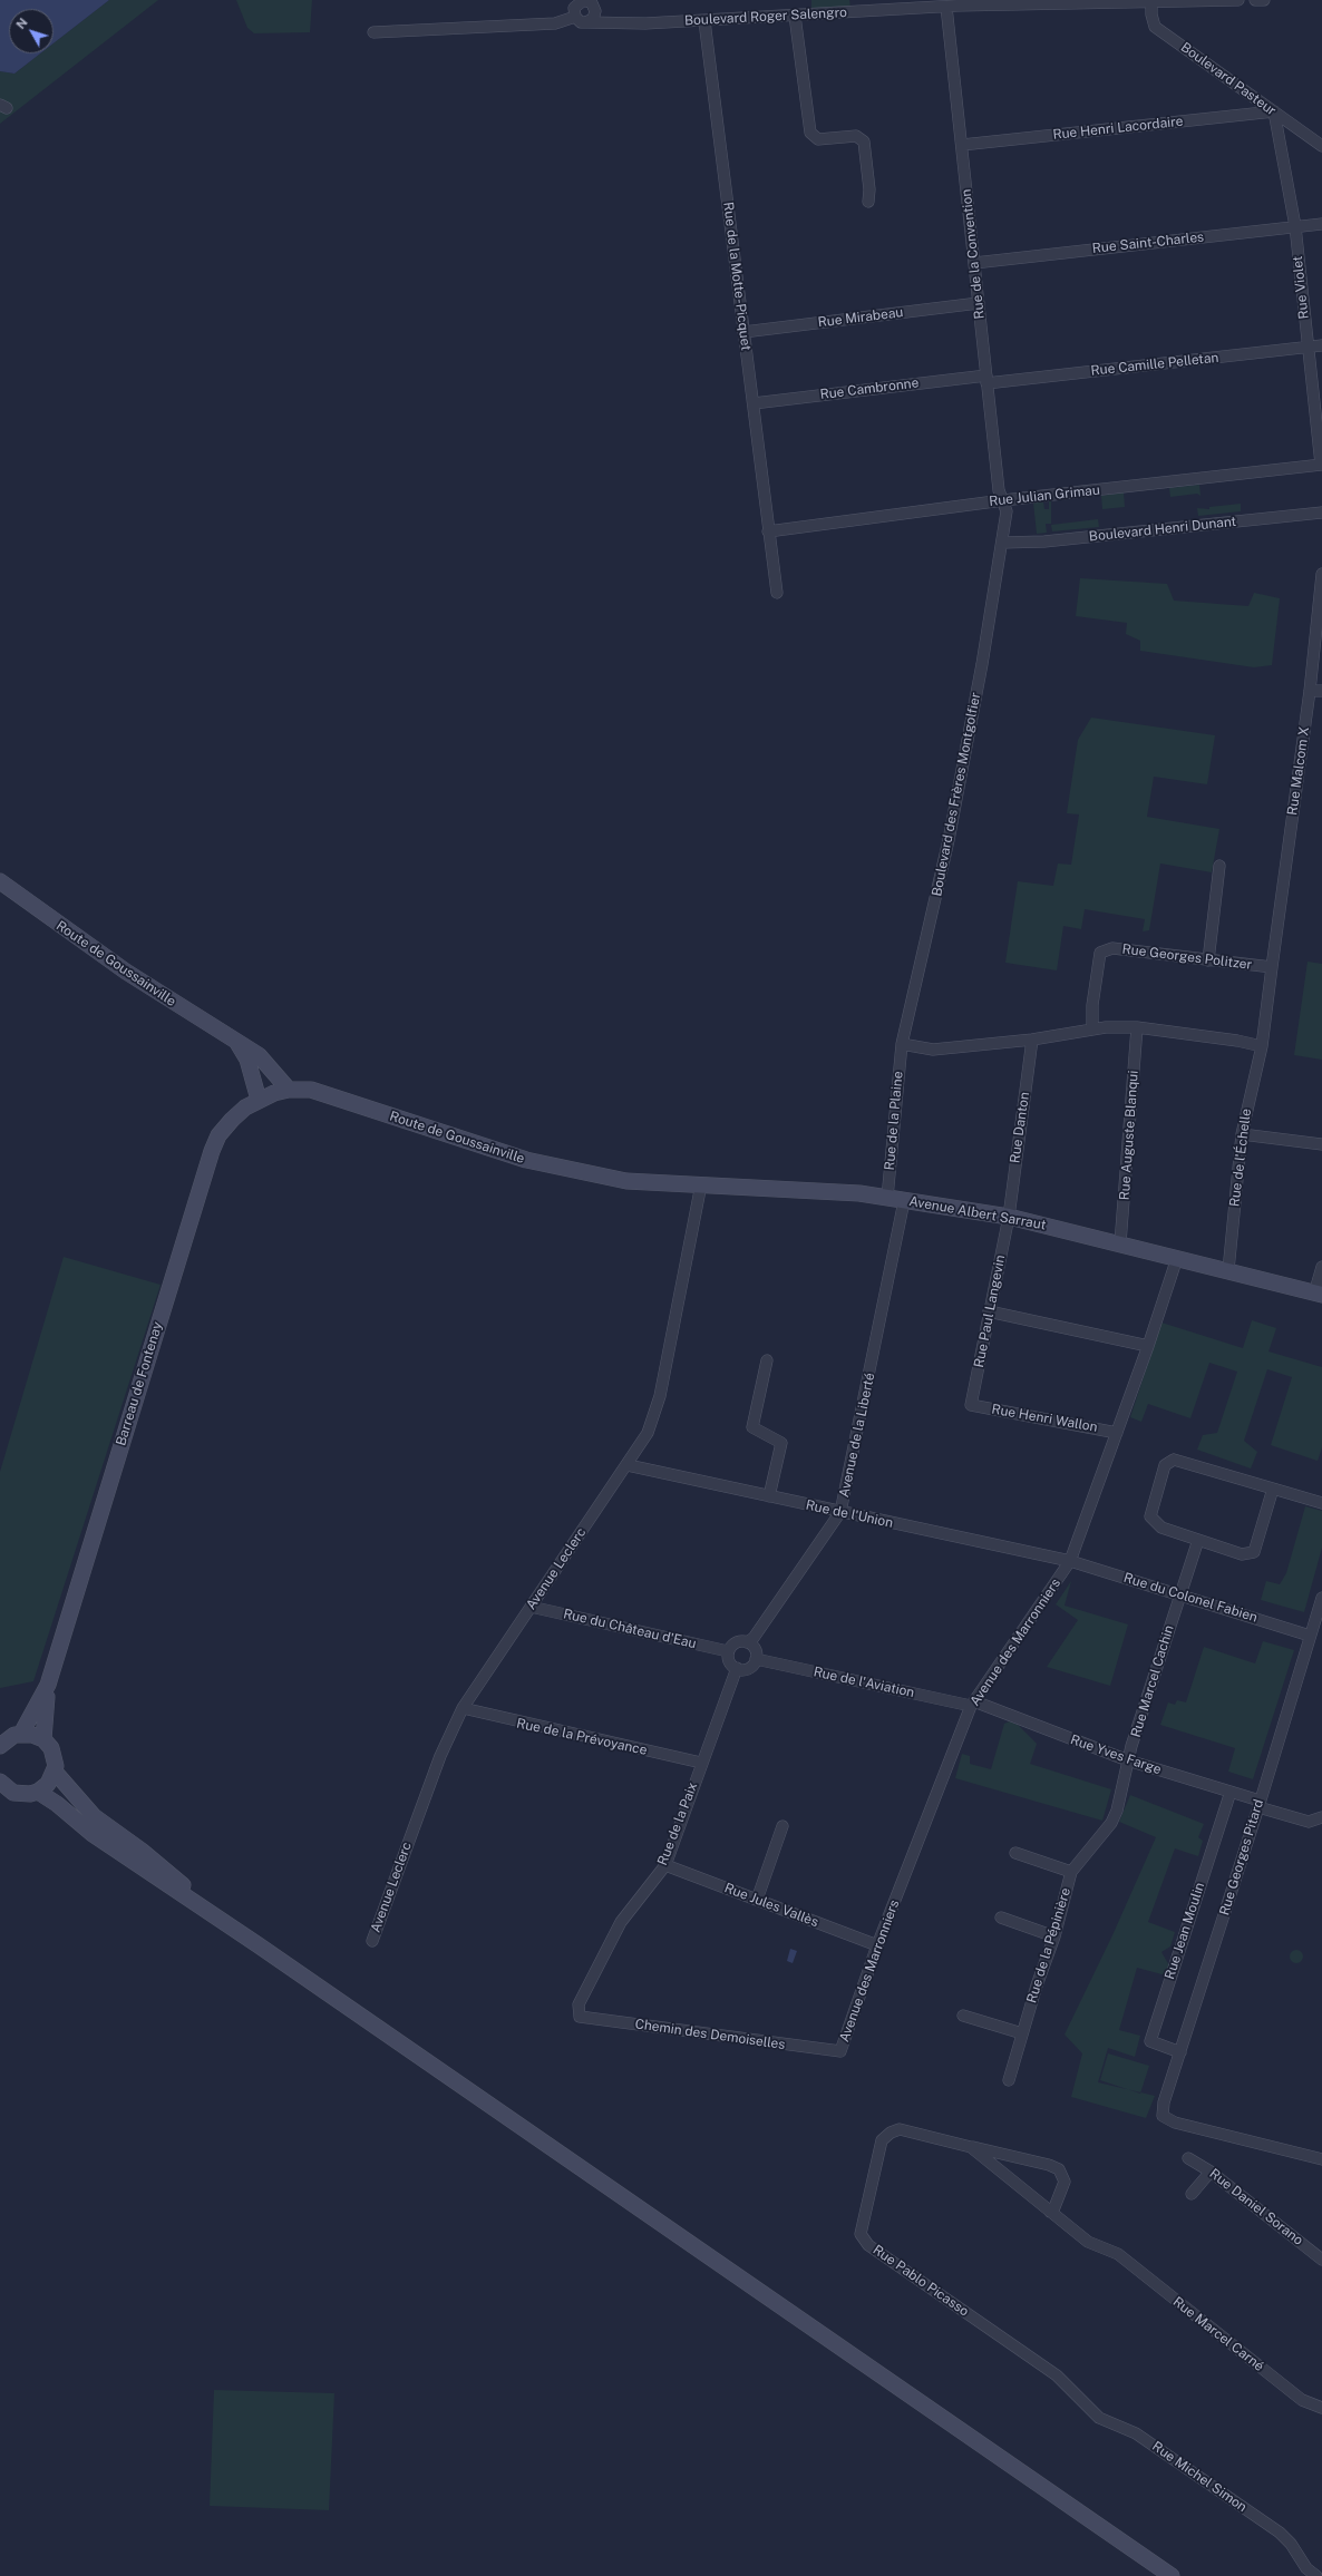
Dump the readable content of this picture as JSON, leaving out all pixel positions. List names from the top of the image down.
{
  "streets": {
    "street": [
      "Boulevard Roger Salengro",
      "Boulevard Pasteur",
      "Rue Henri Lacordaire",
      "Rue Saint-Charles",
      "Rue de la Convention",
      "Rue de la Motte-Picquet",
      "Rue Violet",
      "Rue Mirabeau",
      "Rue Camille Pelletan",
      "Rue Cambronne",
      "Rue Julian Grimau",
      "Boulevard Henri Dunant",
      "Rue Malcom X",
      "Boulevard des Frères Montgolfier",
      "Rue Georges Politzer",
      "Route de Goussainville",
      "Rue de la Plaine",
      "Rue Danton",
      "Rue Auguste Blanqui",
      "Rue de l'Échelle",
      "Avenue Albert Sarraut",
      "Rue Paul Langevin",
      "Barreau de Fontenay",
      "Rue Henri Wallon",
      "Avenue de la Liberté",
      "Rue de l'Union",
      "Avenue Leclerc",
      "Rue du Colonel Fabien",
      "Rue du Château d'Eau",
      "Avenue des Marronniers",
      "Rue Marcel Cachin",
      "Rue de l'Aviation",
      "Rue de la Prévoyance",
      "Rue Yves Farge",
      "Rue de la Paix",
      "Rue Georges Pitard",
      "Rue Jules Vallès",
      "Rue Jean Moulin",
      "Rue de la Pépinière",
      "Chemin des Demoiselles",
      "Rue Daniel Sorano",
      "Rue Pablo Picasso",
      "Rue Marcel Carné",
      "Rue Michel Simon"
    ]
  },
  "crossings": [
    ["Boulevard Roger Salengro", "Boulevard Pasteur"],
    ["Boulevard Roger Salengro", "Rue de la Convention"],
    ["Boulevard Roger Salengro", "Rue de la Motte-Picquet"],
    ["Boulevard Pasteur", "Rue Henri Lacordaire"],
    ["Boulevard Pasteur", "Rue Violet"],
    ["Rue Henri Lacordaire", "Rue de la Convention"],
    ["Rue Henri Lacordaire", "Rue Violet"],
    ["Rue Saint-Charles", "Rue de la Convention"],
    ["Rue Saint-Charles", "Rue Violet"],
    ["Rue de la Convention", "Rue Mirabeau"],
    ["Rue de la Convention", "Rue Camille Pelletan"],
    ["Rue de la Convention", "Rue Cambronne"],
    ["Rue de la Convention", "Rue Julian Grimau"],
    ["Rue de la Convention", "Boulevard des Frères Montgolfier"],
    ["Rue de la Motte-Picquet", "Rue Mirabeau"],
    ["Rue de la Motte-Picquet", "Rue Cambronne"],
    ["Rue de la Motte-Picquet", "Rue Julian Grimau"],
    ["Rue Violet", "Rue Camille Pelletan"],
    ["Rue Violet", "Rue Julian Grimau"],
    ["Rue Camille Pelletan", "Rue Cambronne"],
    ["Rue Julian Grimau", "Boulevard des Frères Montgolfier"],
    ["Boulevard Henri Dunant", "Boulevard des Frères Montgolfier"],
    ["Rue Malcom X", "Rue Georges Politzer"],
    ["Boulevard des Frères Montgolfier", "Rue de la Plaine"],
    ["Route de Goussainville", "Avenue Albert Sarraut"],
    ["Route de Goussainville", "Barreau de Fontenay"],
    ["Rue de la Plaine", "Avenue Albert Sarraut"],
    ["Rue Danton", "Avenue Albert Sarraut"],
    ["Rue Danton", "Rue Paul Langevin"],
    ["Rue Auguste Blanqui", "Avenue Albert Sarraut"],
    ["Rue de l'Échelle", "Avenue Albert Sarraut"],
    ["Avenue Albert Sarraut", "Rue Paul Langevin"],
    ["Avenue Albert Sarraut", "Avenue de la Liberté"],
    ["Avenue Albert Sarraut", "Avenue Leclerc"],
    ["Avenue Albert Sarraut", "Avenue des Marronniers"],
    ["Rue Paul Langevin", "Rue Henri Wallon"],
    ["Rue Henri Wallon", "Avenue des Marronniers"],
    ["Avenue de la Liberté", "Rue de l'Union"],
    ["Avenue de la Liberté", "Rue du Château d'Eau"],
    ["Avenue de la Liberté", "Rue de l'Aviation"],
    ["Avenue de la Liberté", "Rue de la Paix"],
    ["Rue de l'Union", "Avenue Leclerc"],
    ["Rue de l'Union", "Rue du Colonel Fabien"],
    ["Rue de l'Union", "Avenue des Marronniers"],
    ["Avenue Leclerc", "Rue du Château d'Eau"],
    ["Avenue Leclerc", "Rue de la Prévoyance"],
    ["Rue du Colonel Fabien", "Avenue des Marronniers"],
    ["Rue du Colonel Fabien", "Rue Marcel Cachin"],
    ["Rue du Colonel Fabien", "Rue Georges Pitard"],
    ["Rue du Château d'Eau", "Rue de l'Aviation"],
    ["Rue du Château d'Eau", "Rue de la Paix"],
    ["Avenue des Marronniers", "Rue de l'Aviation"],
    ["Avenue des Marronniers", "Rue Yves Farge"],
    ["Avenue des Marronniers", "Rue Jules Vallès"],
    ["Avenue des Marronniers", "Chemin des Demoiselles"],
    ["Rue Marcel Cachin", "Rue Yves Farge"],
    ["Rue Marcel Cachin", "Rue de la Pépinière"],
    ["Rue de l'Aviation", "Rue Yves Farge"],
    ["Rue de l'Aviation", "Rue de la Paix"],
    ["Rue de la Prévoyance", "Rue de la Paix"],
    ["Rue Yves Farge", "Rue Georges Pitard"],
    ["Rue Yves Farge", "Rue Jean Moulin"],
    ["Rue de la Paix", "Rue Jules Vallès"],
    ["Rue de la Paix", "Chemin des Demoiselles"],
    ["Rue Georges Pitard", "Rue Jean Moulin"],
    ["Rue Pablo Picasso", "Rue Marcel Carné"],
    ["Rue Pablo Picasso", "Rue Michel Simon"]
  ],
  "north": "top left"
}
